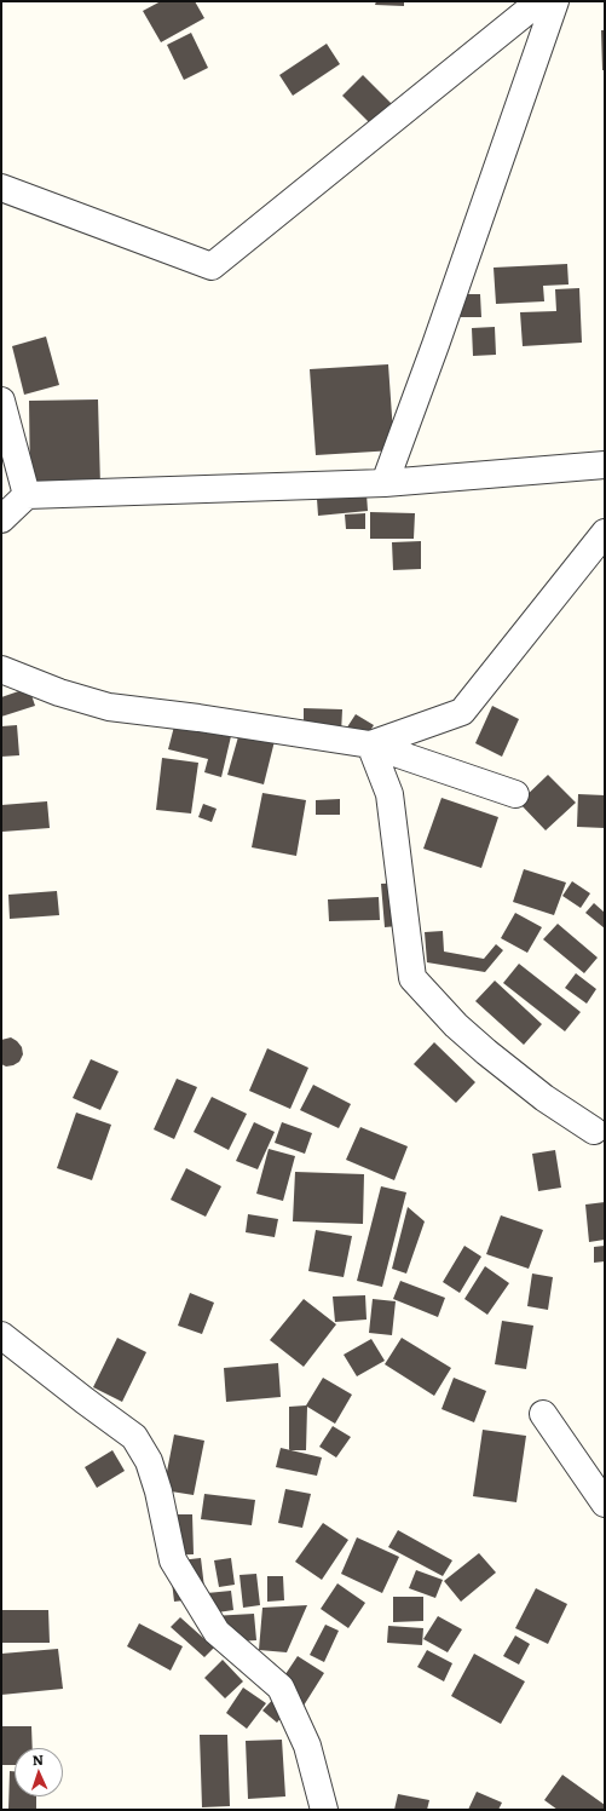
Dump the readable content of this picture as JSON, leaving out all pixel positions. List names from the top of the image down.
{
  "north": "top"
}
